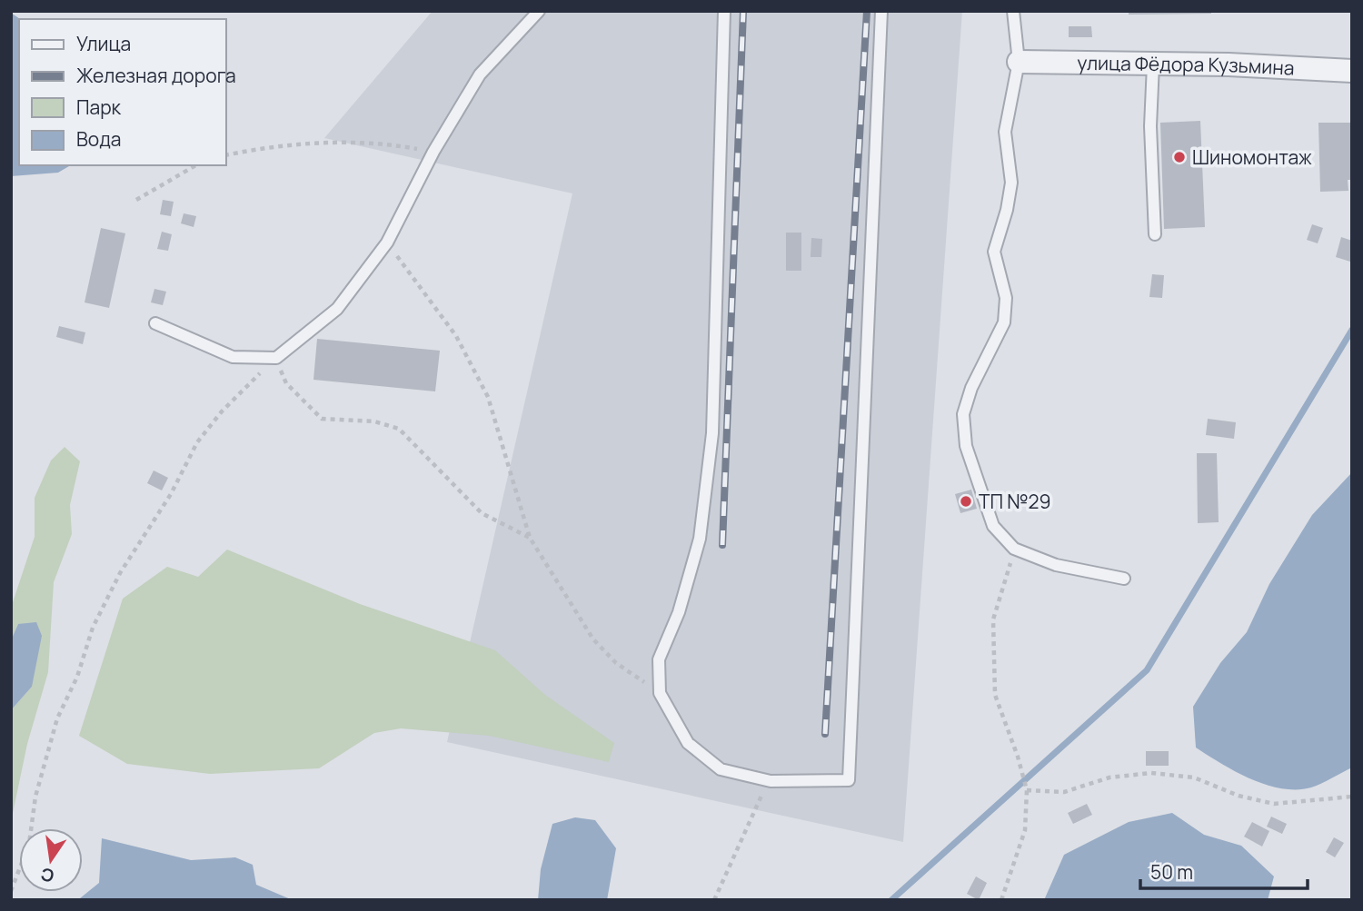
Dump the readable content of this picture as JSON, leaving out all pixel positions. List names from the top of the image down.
{
  "streets": {
    "street": ["улица Фёдора Кузьмина"]
  },
  "places": ["Шиномонтаж", "ТП №29"],
  "legend": [
    "Улица",
    "Железная дорога",
    "Парк",
    "Вода"
  ],
  "scale_bar": "50 m",
  "north": "bottom"
}
